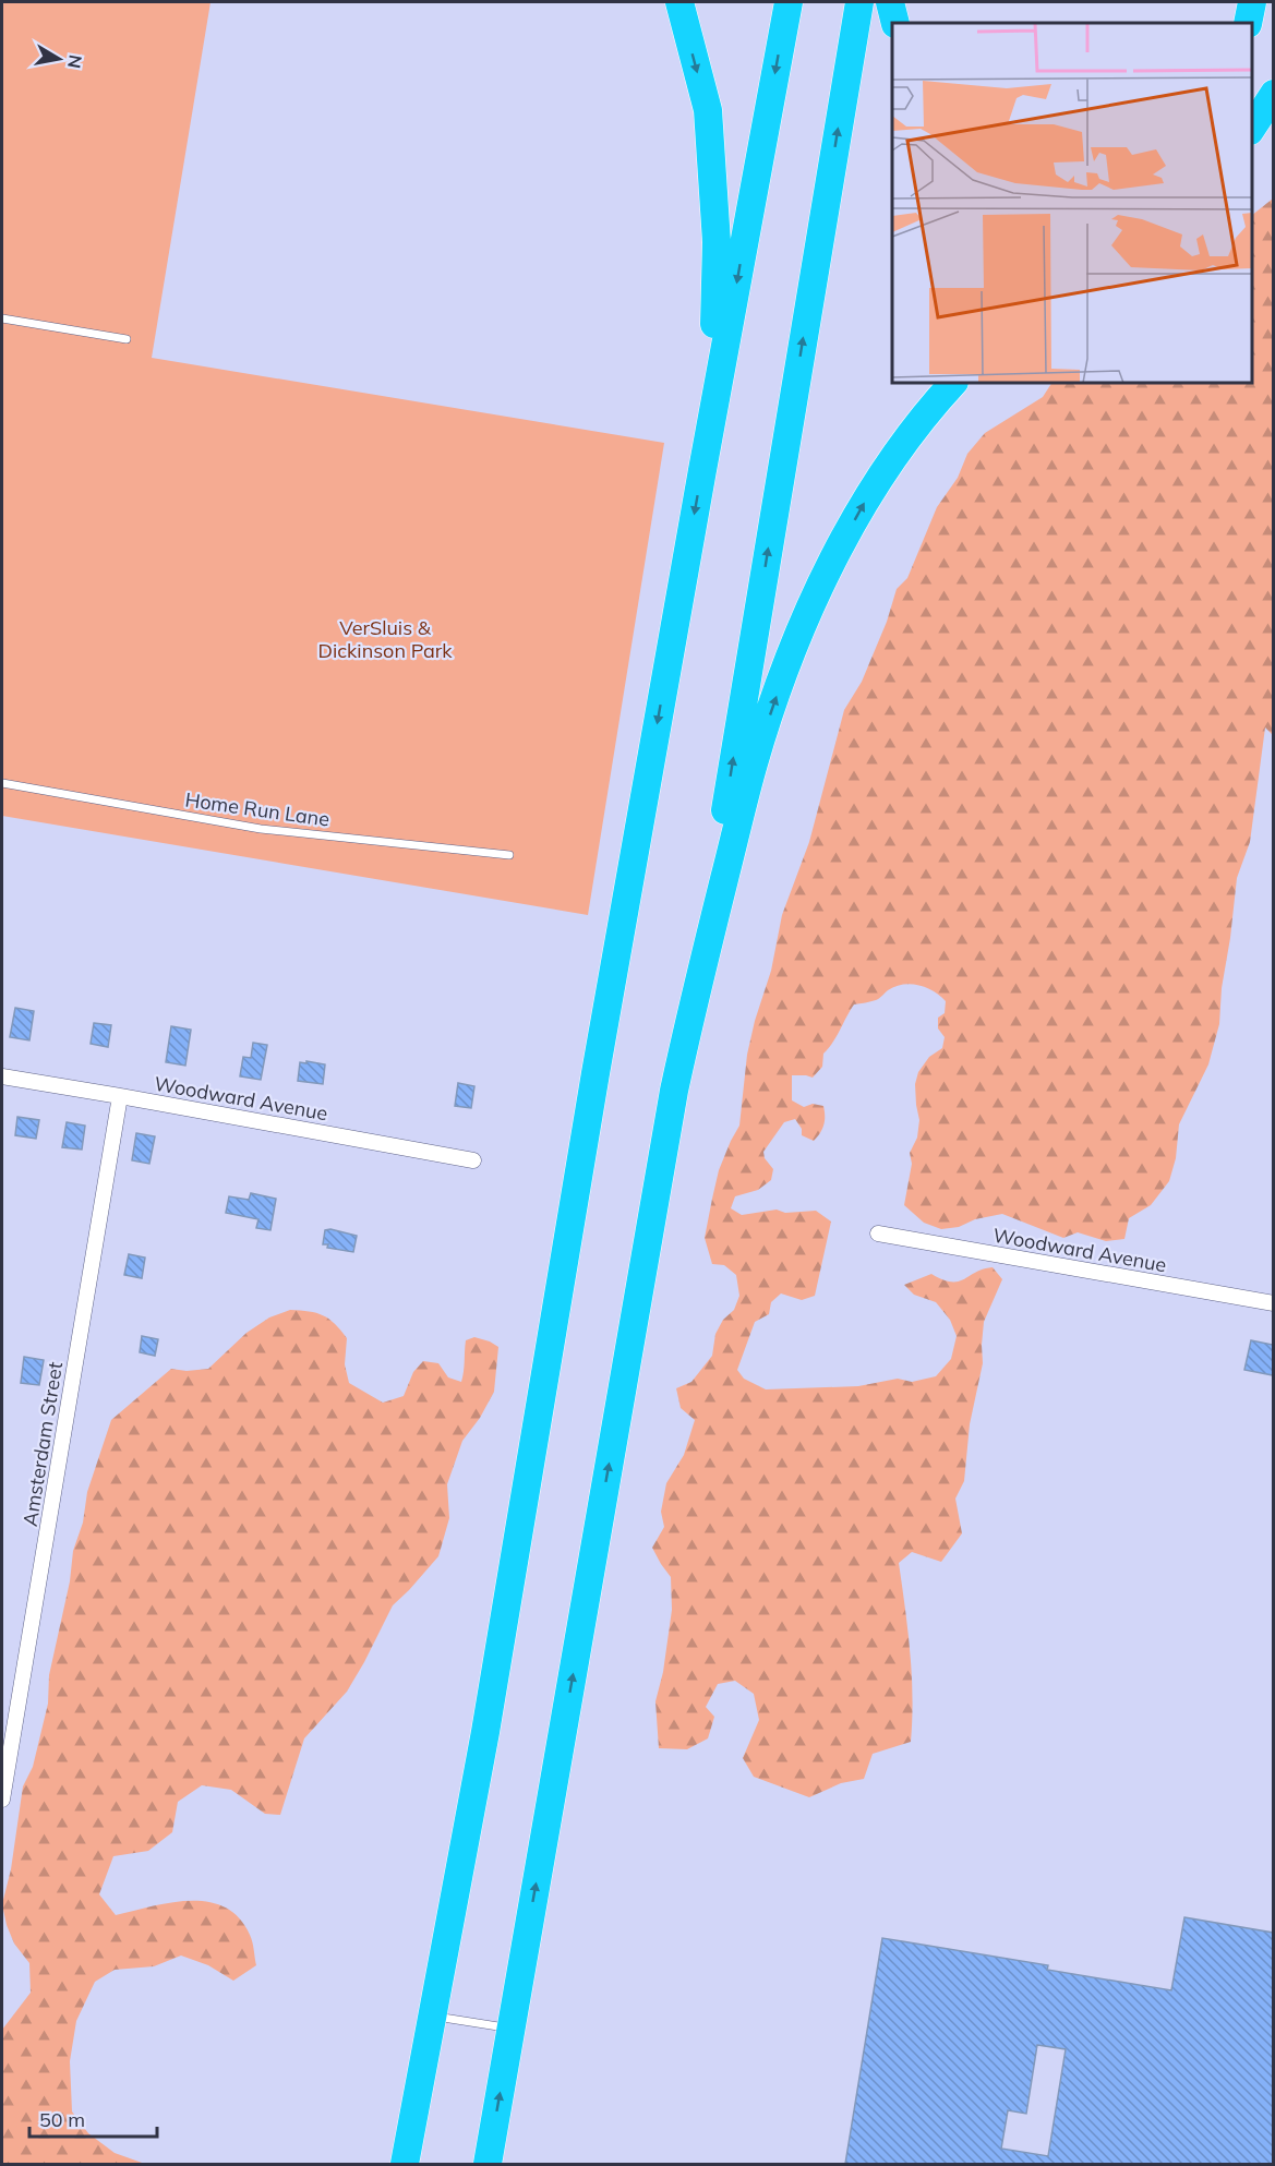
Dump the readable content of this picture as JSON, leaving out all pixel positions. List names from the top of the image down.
{
  "streets": {
    "street": ["Woodward Avenue", "Amsterdam Street"],
    "lane": ["Home Run Lane"]
  },
  "crossings": [
    ["Woodward Avenue", "Amsterdam Street"]
  ],
  "parks": ["VerSluis & Dickinson Park"],
  "scale_bar": "50 m",
  "north": "right"
}
